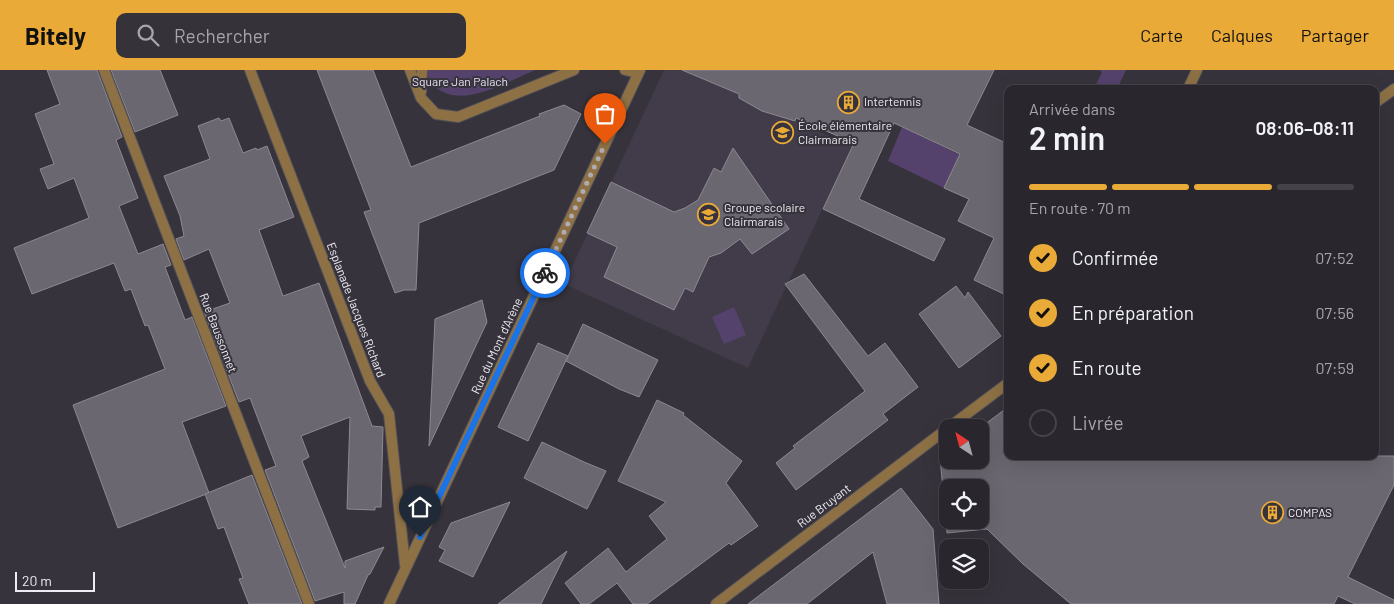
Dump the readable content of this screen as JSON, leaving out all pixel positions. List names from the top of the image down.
{
  "streets": {
    "street": [
      "Esplanade Jacques Richard",
      "Rue Baussonnet",
      "Rue du Mont d'Arène",
      "Rue Bruyant"
    ]
  },
  "crossings": [
    ["Esplanade Jacques Richard", "Rue du Mont d'Arène"]
  ],
  "parks": ["Square Jan Palach"],
  "places": {
    "building": ["Intertennis", "COMPAS"],
    "school or university": ["École élémentaire Clairmarais", "Groupe scolaire Clairmarais"]
  },
  "scale_bar": "20 m",
  "north": "top left",
  "page": {
    "header": "Bitely",
    "search": "Rechercher",
    "nav": ["Carte", "Calques", "Partager"],
    "heading": ["2 min", "Arrivée dans", "08:06–08:11"],
    "bar": "En route · 70 m",
    "list": [
      ["Confirmée", "07:52"],
      ["En préparation", "07:56"],
      ["En route", "07:59"],
      "Livrée"
    ],
    "scale": "20 m"
  }
}
